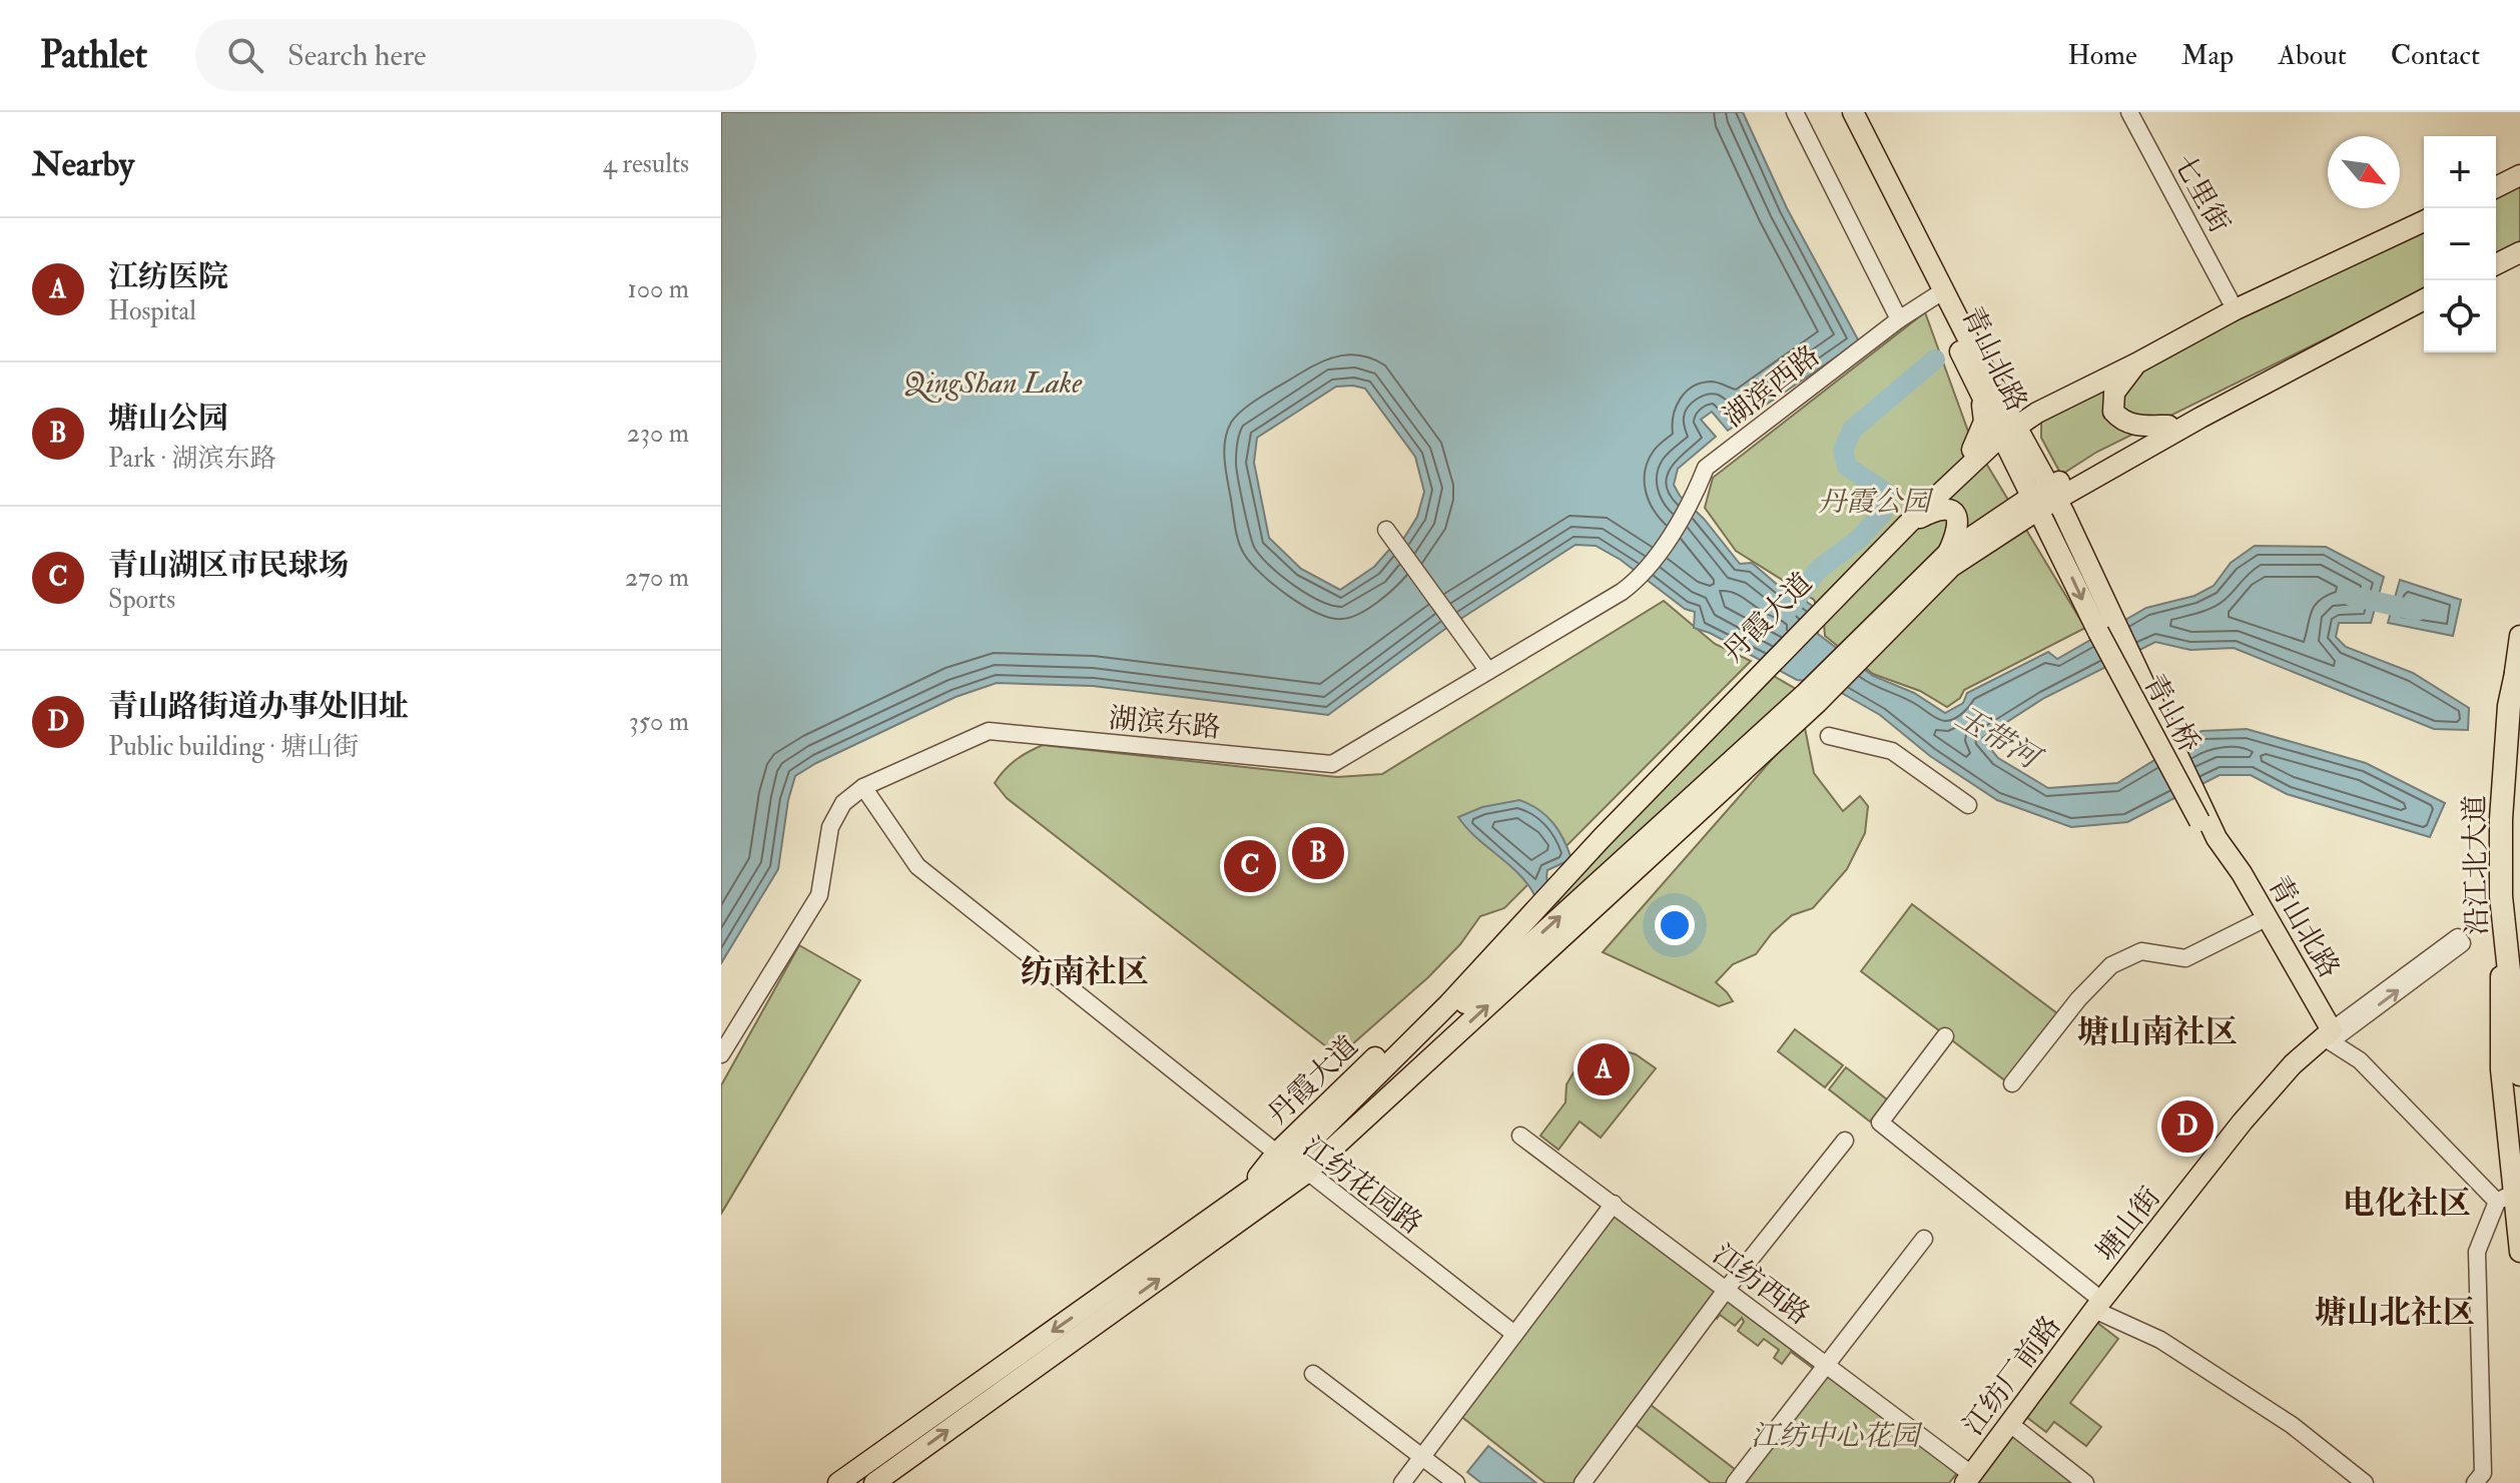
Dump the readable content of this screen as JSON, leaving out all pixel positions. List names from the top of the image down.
{
  "streets": {
    "highway": ["沿江北大道"],
    "main road": [
      "青山北路",
      "丹霞大道",
      "青山桥",
      "塘山街",
      "江纺厂前路"
    ],
    "street": [
      "七里街",
      "湖滨西路",
      "湖滨东路",
      "江纺花园路",
      "江纺西路"
    ]
  },
  "crossings": [
    ["七里街", "丹霞大道"],
    ["青山北路", "湖滨西路"],
    ["青山北路", "丹霞大道"],
    ["青山北路", "青山桥"],
    ["青山北路", "塘山街"],
    ["湖滨西路", "湖滨东路"],
    ["丹霞大道", "江纺花园路"],
    ["湖滨东路", "江纺花园路"],
    ["塘山街", "江纺厂前路"],
    ["江纺西路", "江纺厂前路"]
  ],
  "districts": [
    "纺南社区",
    "塘山南社区",
    "电化社区",
    "塘山北社区"
  ],
  "water": ["QingShan Lake", "玉带河"],
  "parks": ["丹霞公园", "江纺中心花园"],
  "north": "bottom right",
  "page": {
    "header": "Pathlet",
    "search": "Search here",
    "nav": [
      "Home",
      "Map",
      "About",
      "Contact"
    ],
    "heading": ["Nearby", "4 results"],
    "map_buttons": ["+", "−"],
    "list": [
      {
        "mark": "A",
        "name": "江纺医院",
        "note": "Hospital",
        "value": "100 m"
      },
      {
        "mark": "B",
        "name": "塘山公园",
        "note": "Park · 湖滨东路",
        "value": "230 m"
      },
      {
        "mark": "C",
        "name": "青山湖区市民球场",
        "note": "Sports",
        "value": "270 m"
      },
      {
        "mark": "D",
        "name": "青山路街道办事处旧址",
        "note": "Public building · 塘山街",
        "value": "350 m"
      }
    ],
    "pins": [
      "B",
      "C",
      "A",
      "D"
    ]
  }
}
